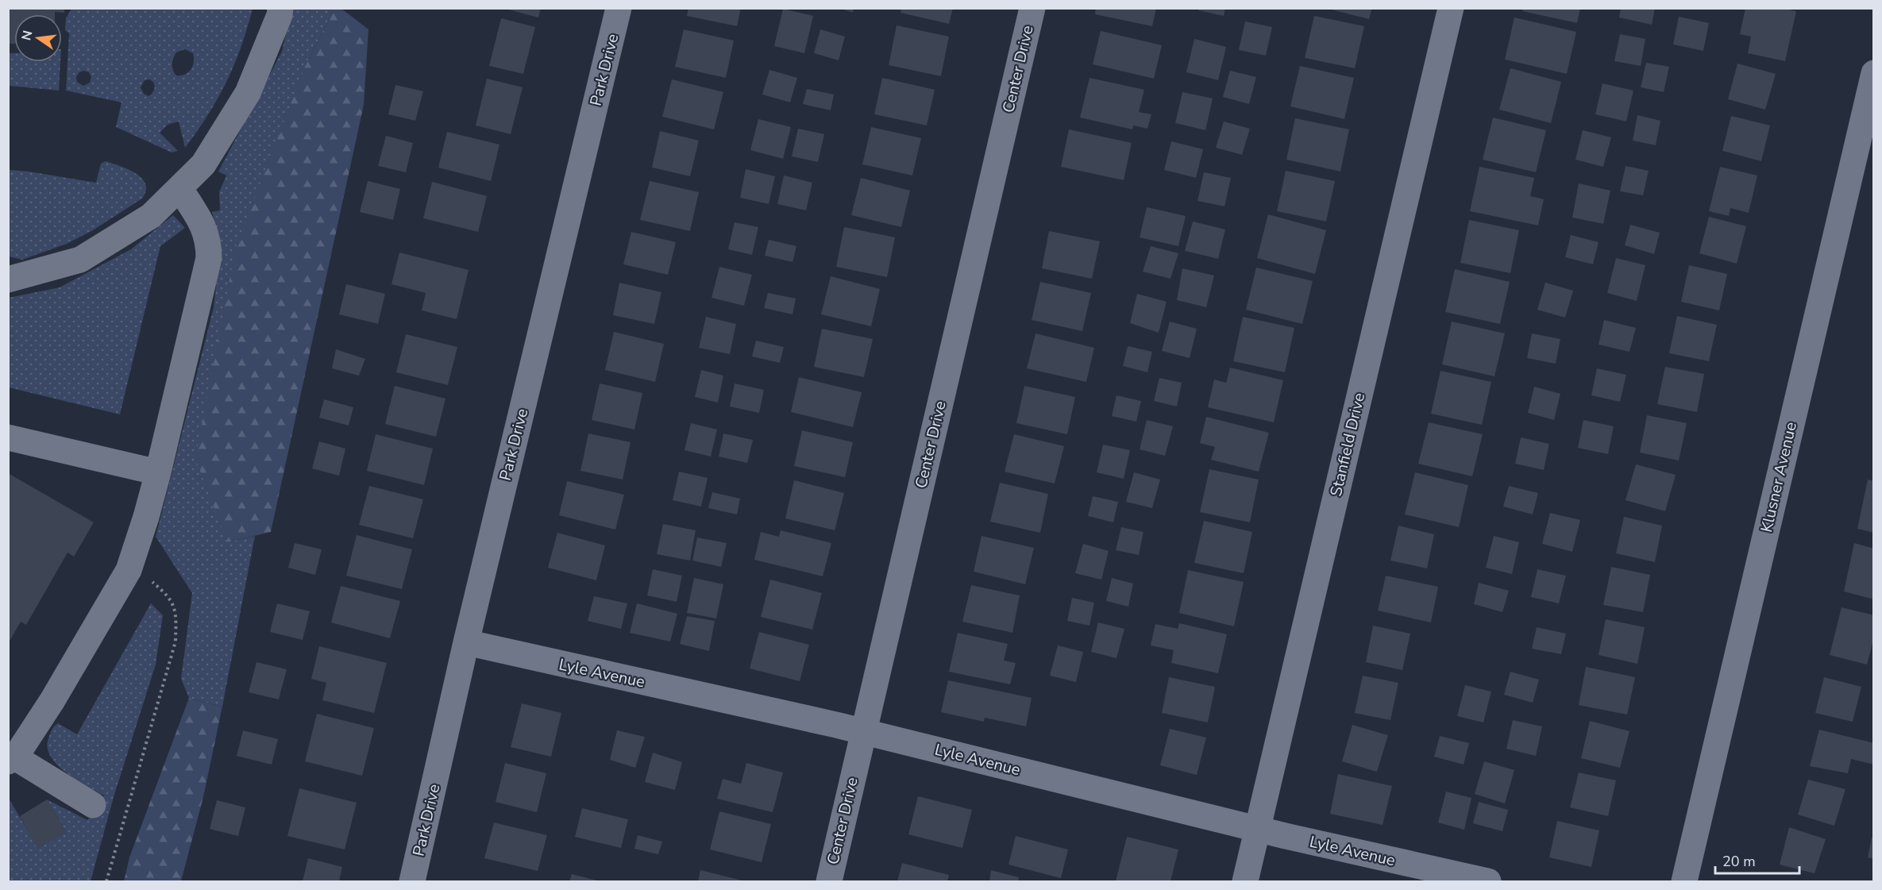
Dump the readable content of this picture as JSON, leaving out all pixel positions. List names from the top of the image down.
{
  "streets": {
    "street": [
      "Center Drive",
      "Park Drive",
      "Stanfield Drive",
      "Klusner Avenue",
      "Lyle Avenue"
    ]
  },
  "crossings": [
    ["Center Drive", "Lyle Avenue"],
    ["Park Drive", "Lyle Avenue"],
    ["Stanfield Drive", "Lyle Avenue"]
  ],
  "scale_bar": "20 m",
  "north": "left"
}
